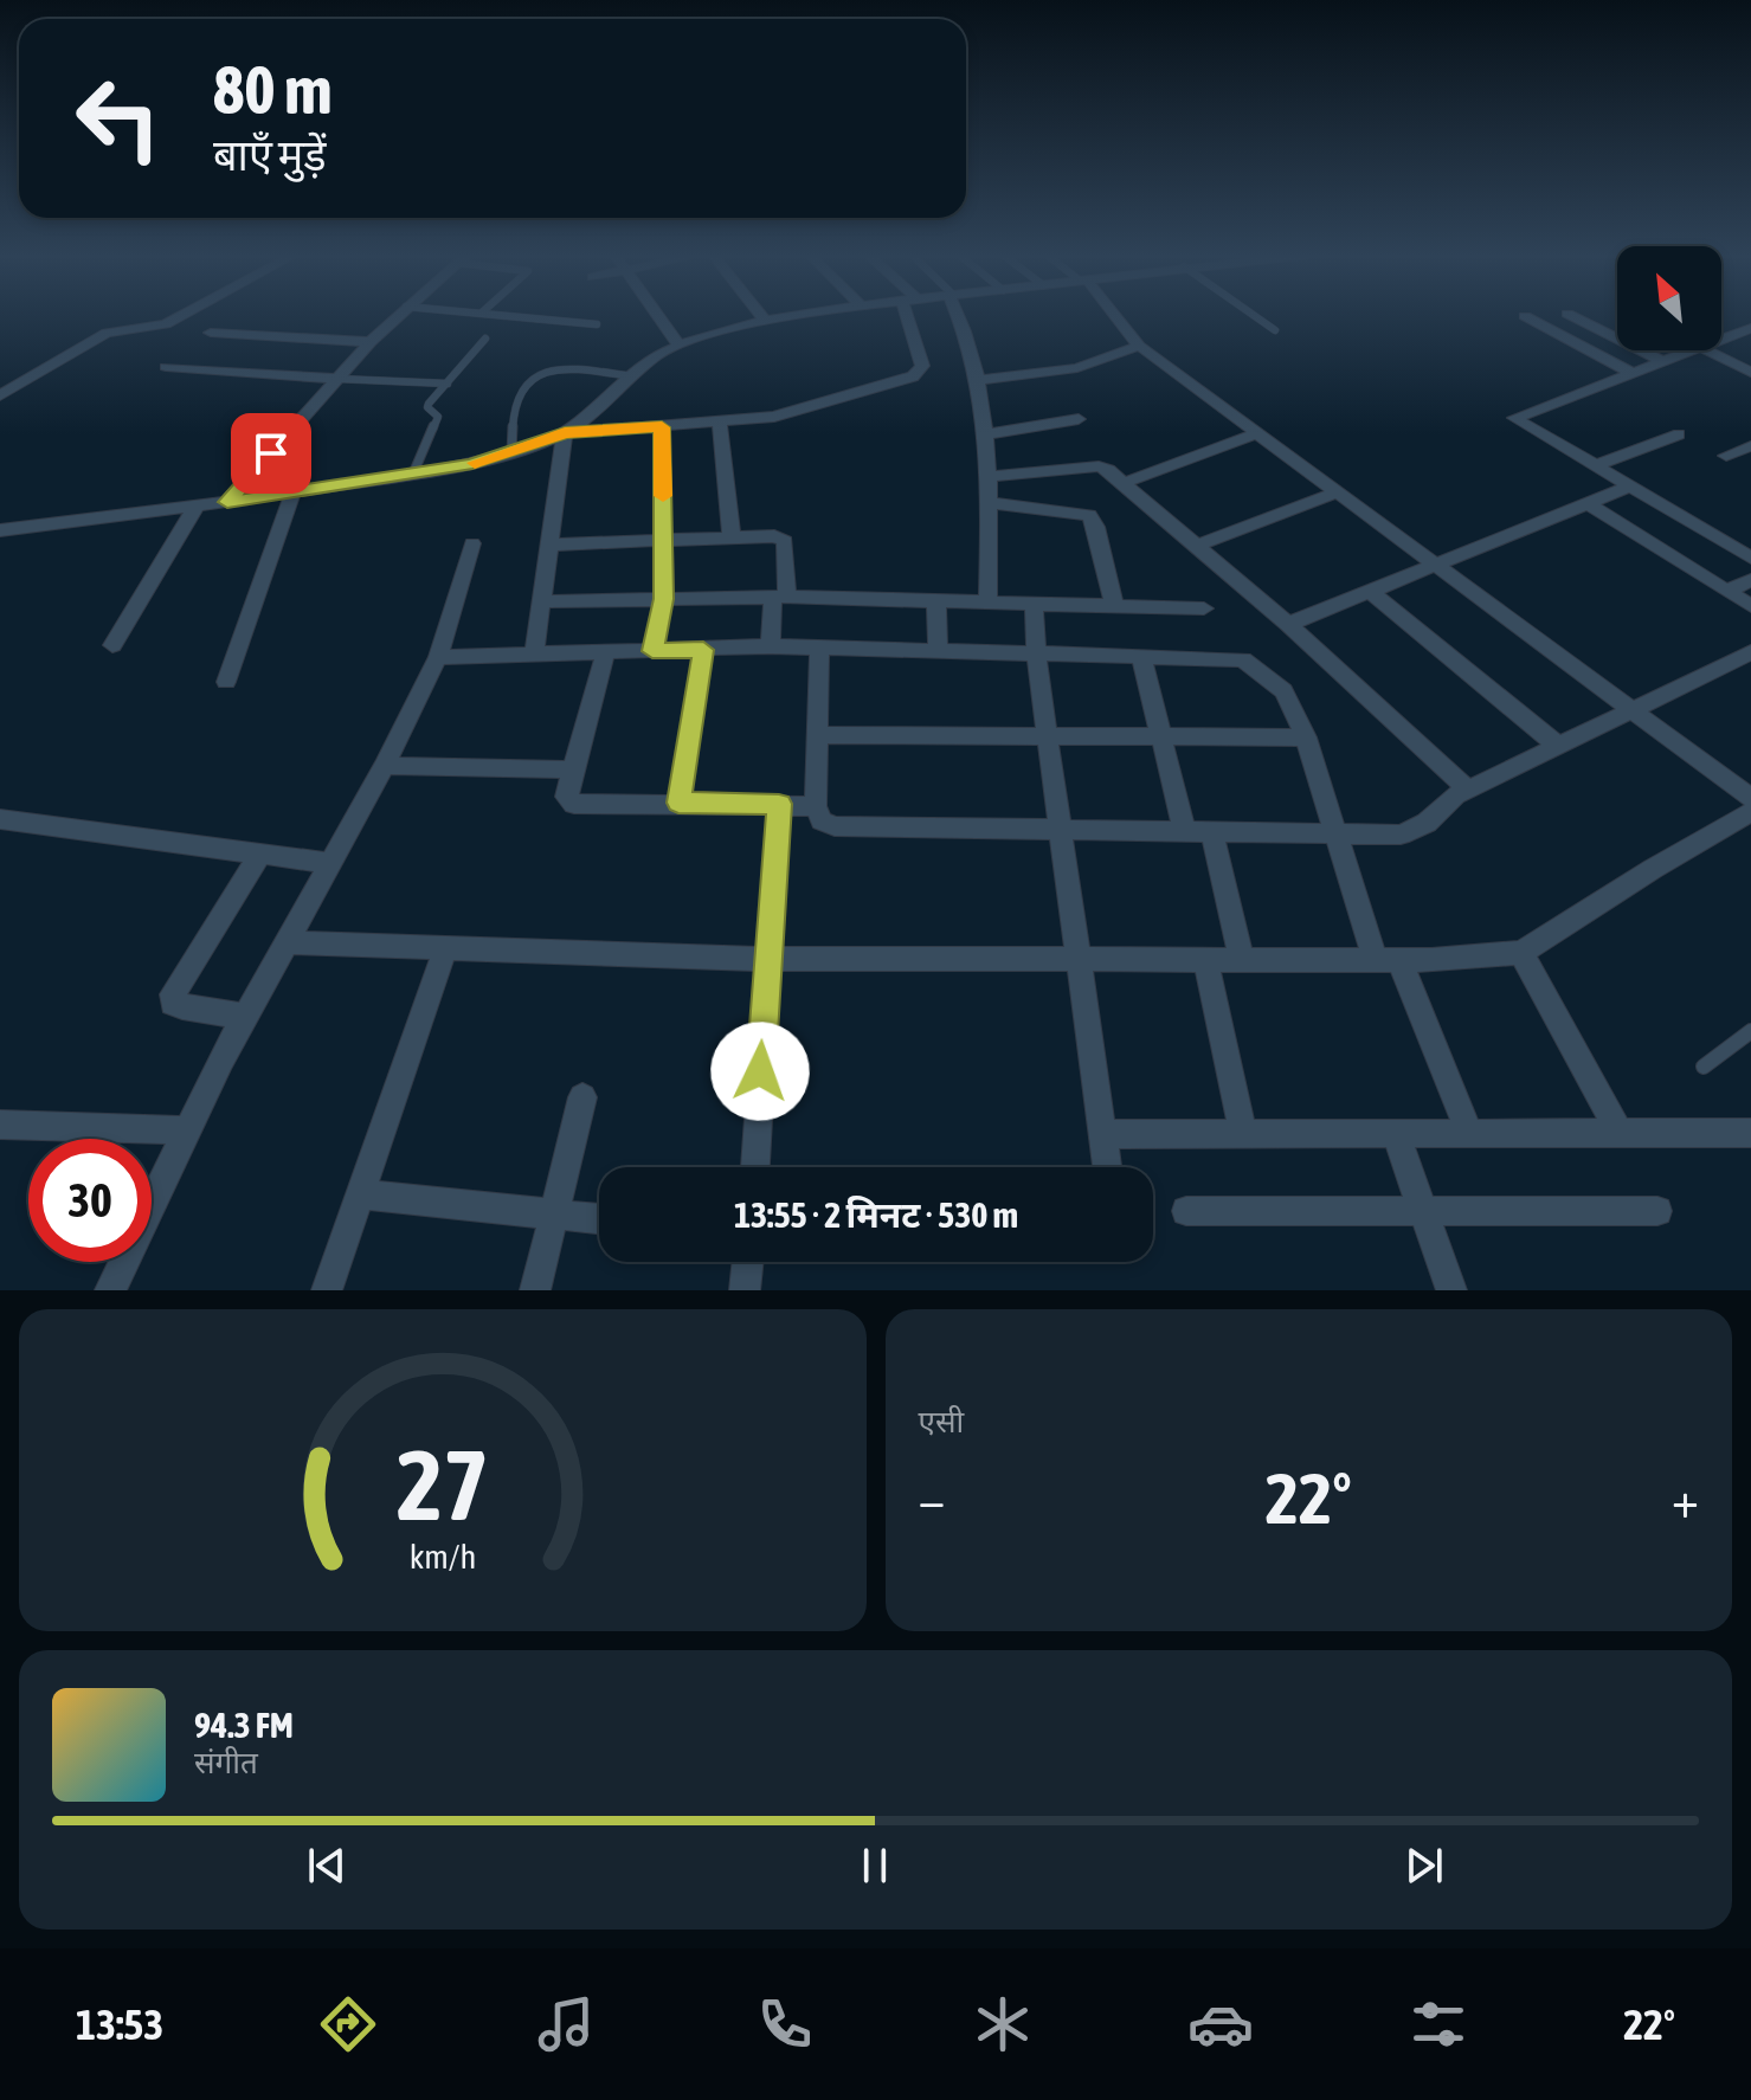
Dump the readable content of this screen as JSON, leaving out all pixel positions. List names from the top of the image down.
{
  "north": "top left",
  "page": {
    "turn": ["80 m", "बाएँ मुड़ें"],
    "limit": "30",
    "trip": "13:55 · 2 मिनट · 530 m",
    "tile": "एसी",
    "heat": ["−", "22°", "+"],
    "song": ["94.3 FM", "संगीत"],
    "tabs": ["13:53", "22°"],
    "gauge": ["27", "km/h"]
  }
}
